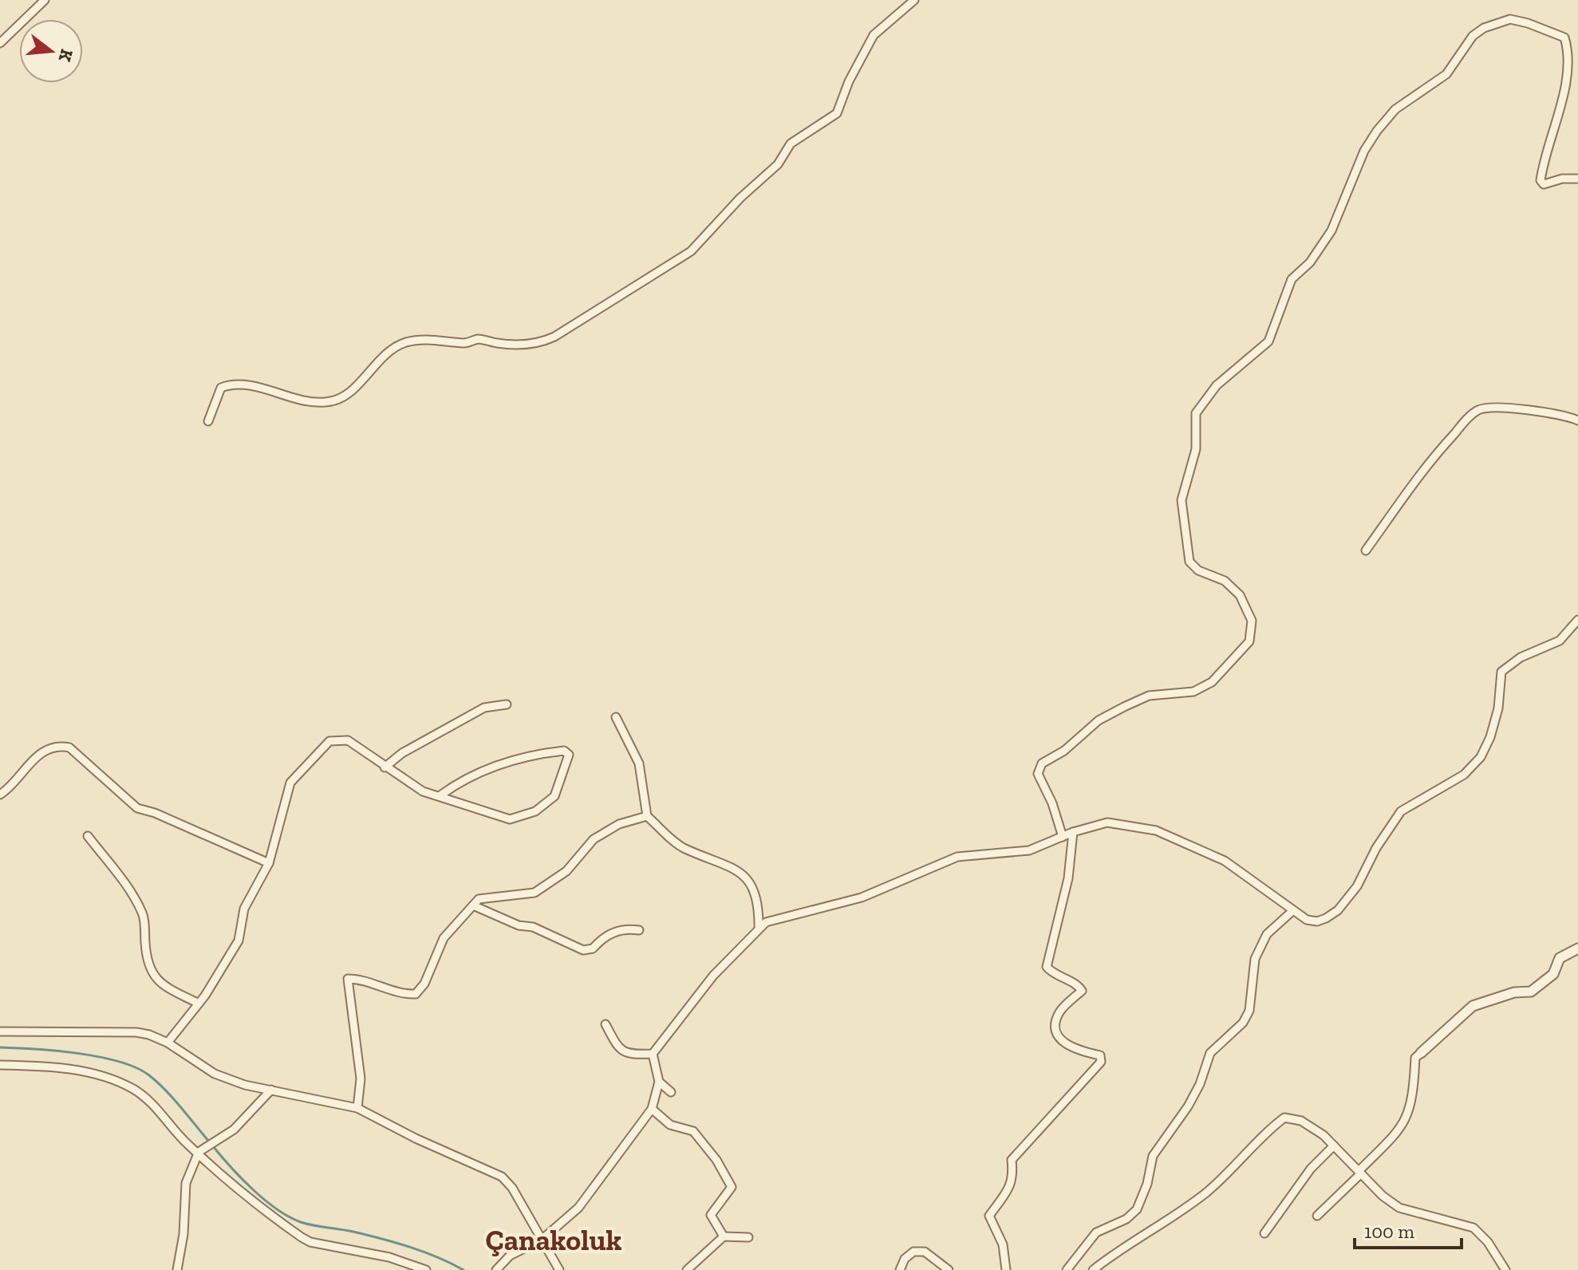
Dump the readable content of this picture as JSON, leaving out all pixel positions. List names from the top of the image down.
{
  "districts": ["Çanakoluk"],
  "scale_bar": "100 m",
  "north": "right"
}
